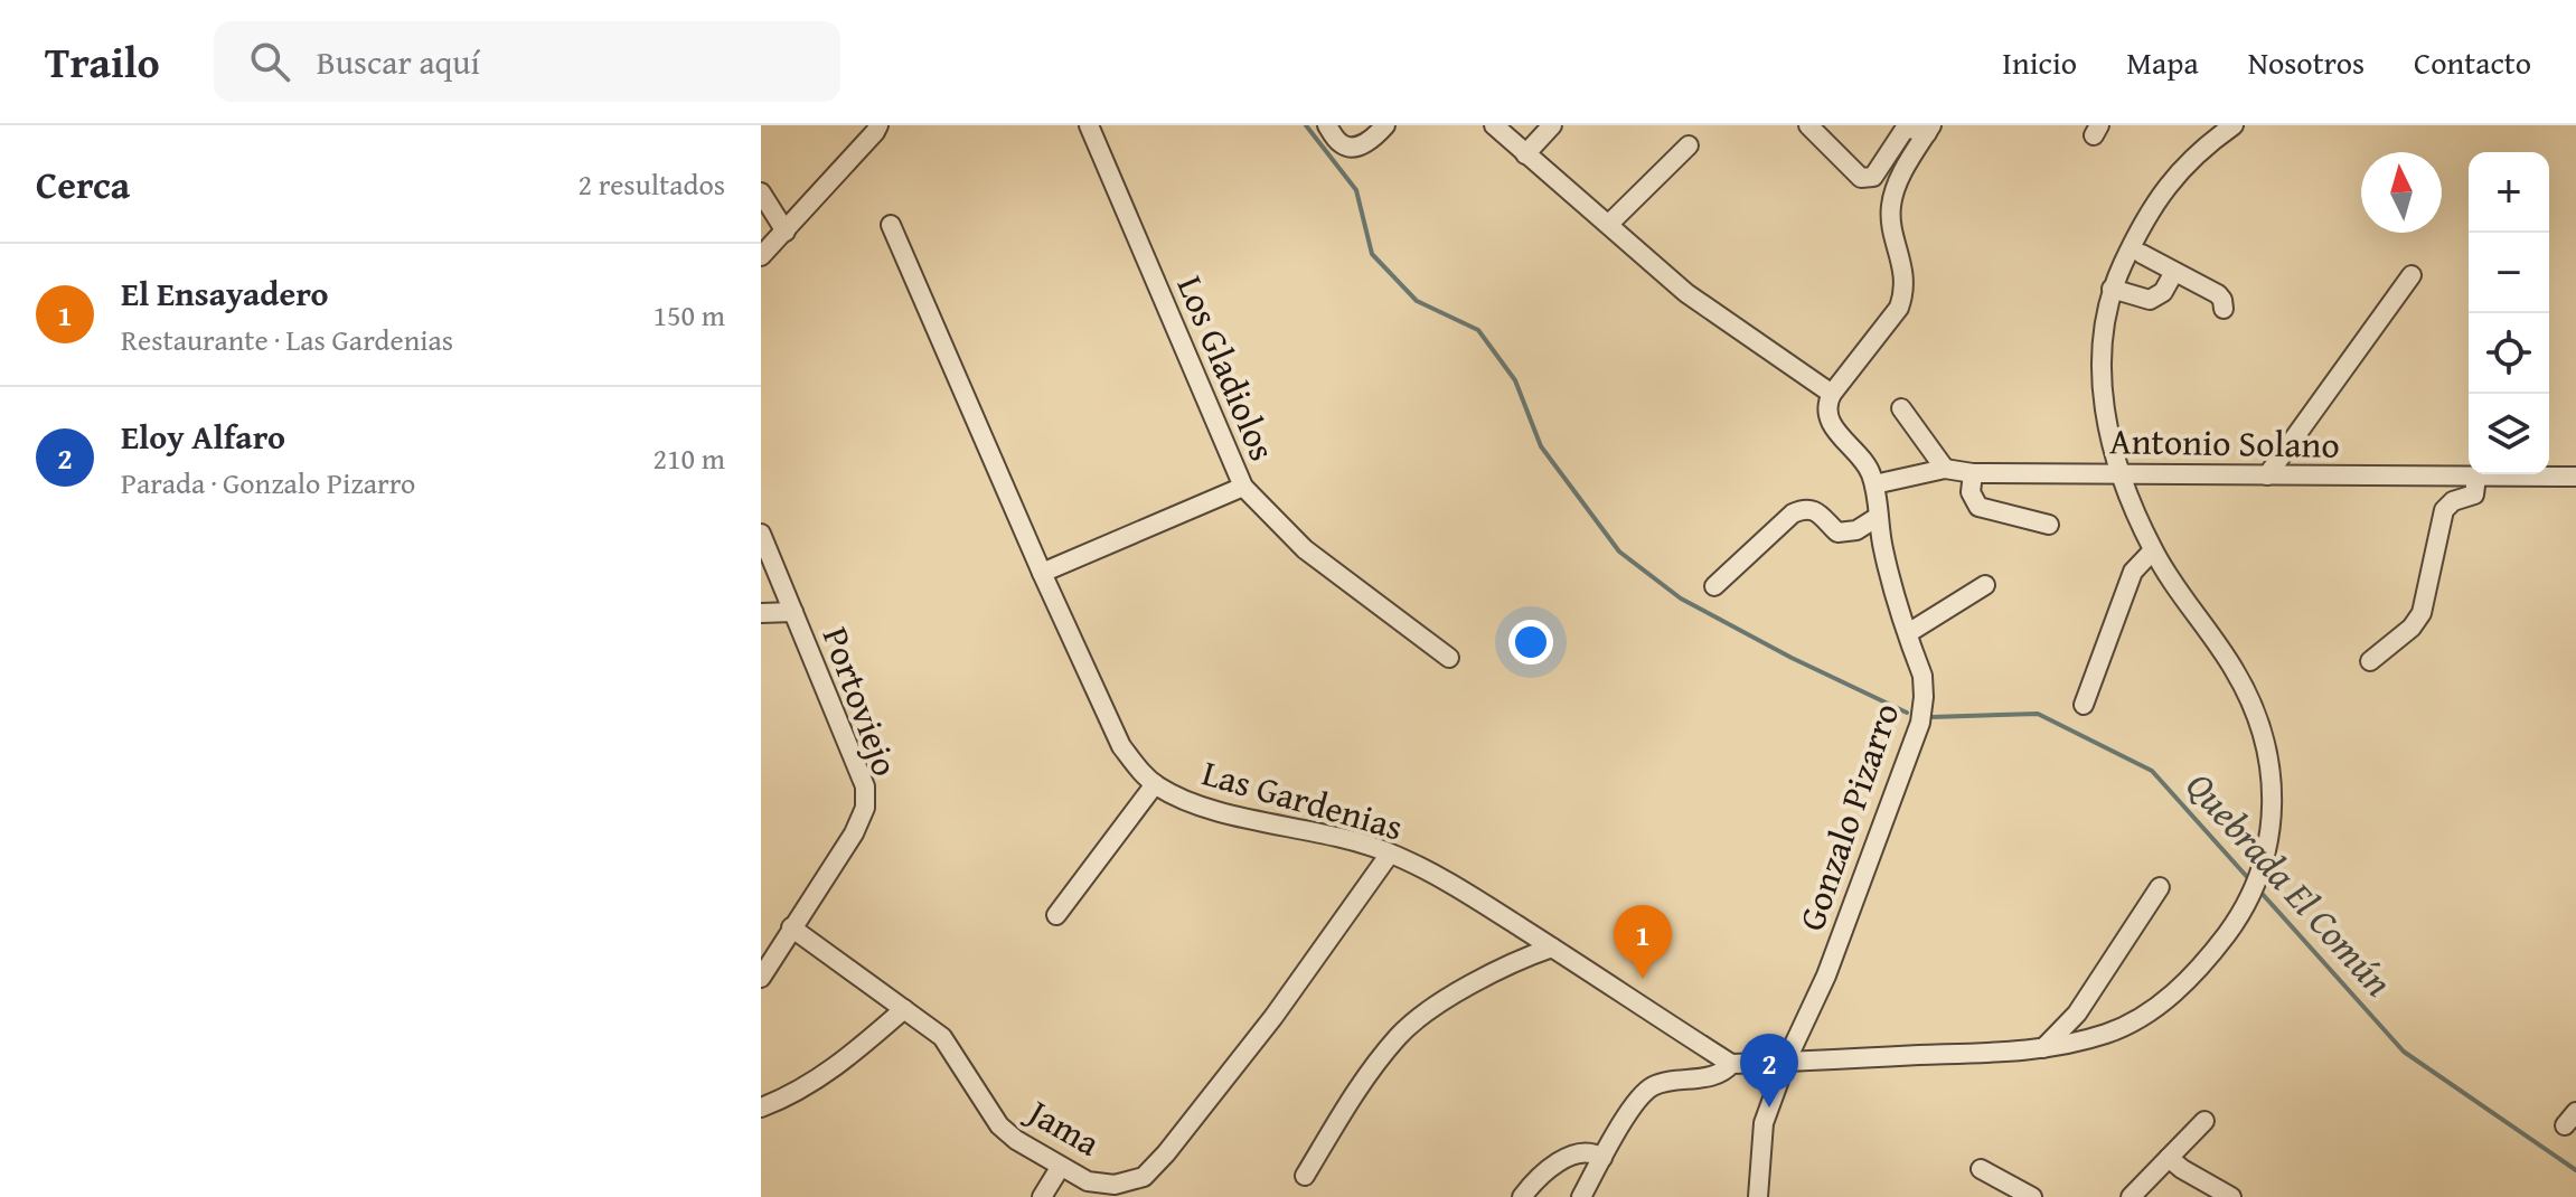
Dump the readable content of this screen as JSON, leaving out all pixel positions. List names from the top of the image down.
{
  "streets": {
    "street": [
      "Los Gladiolos",
      "Antonio Solano",
      "Portoviejo",
      "Las Gardenias",
      "Gonzalo Pizarro",
      "Jama"
    ]
  },
  "crossings": [
    ["Antonio Solano", "Gonzalo Pizarro"],
    ["Portoviejo", "Jama"],
    ["Las Gardenias", "Jama"]
  ],
  "water": ["Quebrada El Común"],
  "north": "top",
  "page": {
    "header": "Trailo",
    "search": "Buscar aquí",
    "nav": [
      "Inicio",
      "Mapa",
      "Nosotros",
      "Contacto"
    ],
    "heading": ["Cerca", "2 resultados"],
    "map_buttons": ["+", "−"],
    "list": [
      {
        "mark": "1",
        "name": "El Ensayadero",
        "note": "Restaurante · Las Gardenias",
        "value": "150 m"
      },
      {
        "mark": "2",
        "name": "Eloy Alfaro",
        "note": "Parada · Gonzalo Pizarro",
        "value": "210 m"
      }
    ],
    "pins": ["1", "2"]
  }
}
